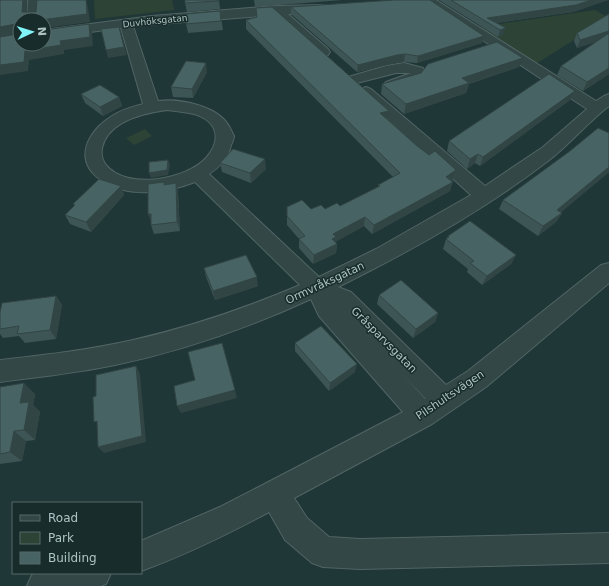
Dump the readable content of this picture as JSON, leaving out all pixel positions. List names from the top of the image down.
{
  "streets": {
    "street": [
      "Duvhöksgatan",
      "Ormvråksgatan",
      "Gråsparvsgatan",
      "Pilshultsvägen"
    ]
  },
  "crossings": [
    ["Ormvråksgatan", "Gråsparvsgatan"],
    ["Gråsparvsgatan", "Pilshultsvägen"]
  ],
  "legend": ["Road", "Park", "Building"],
  "north": "right"
}
